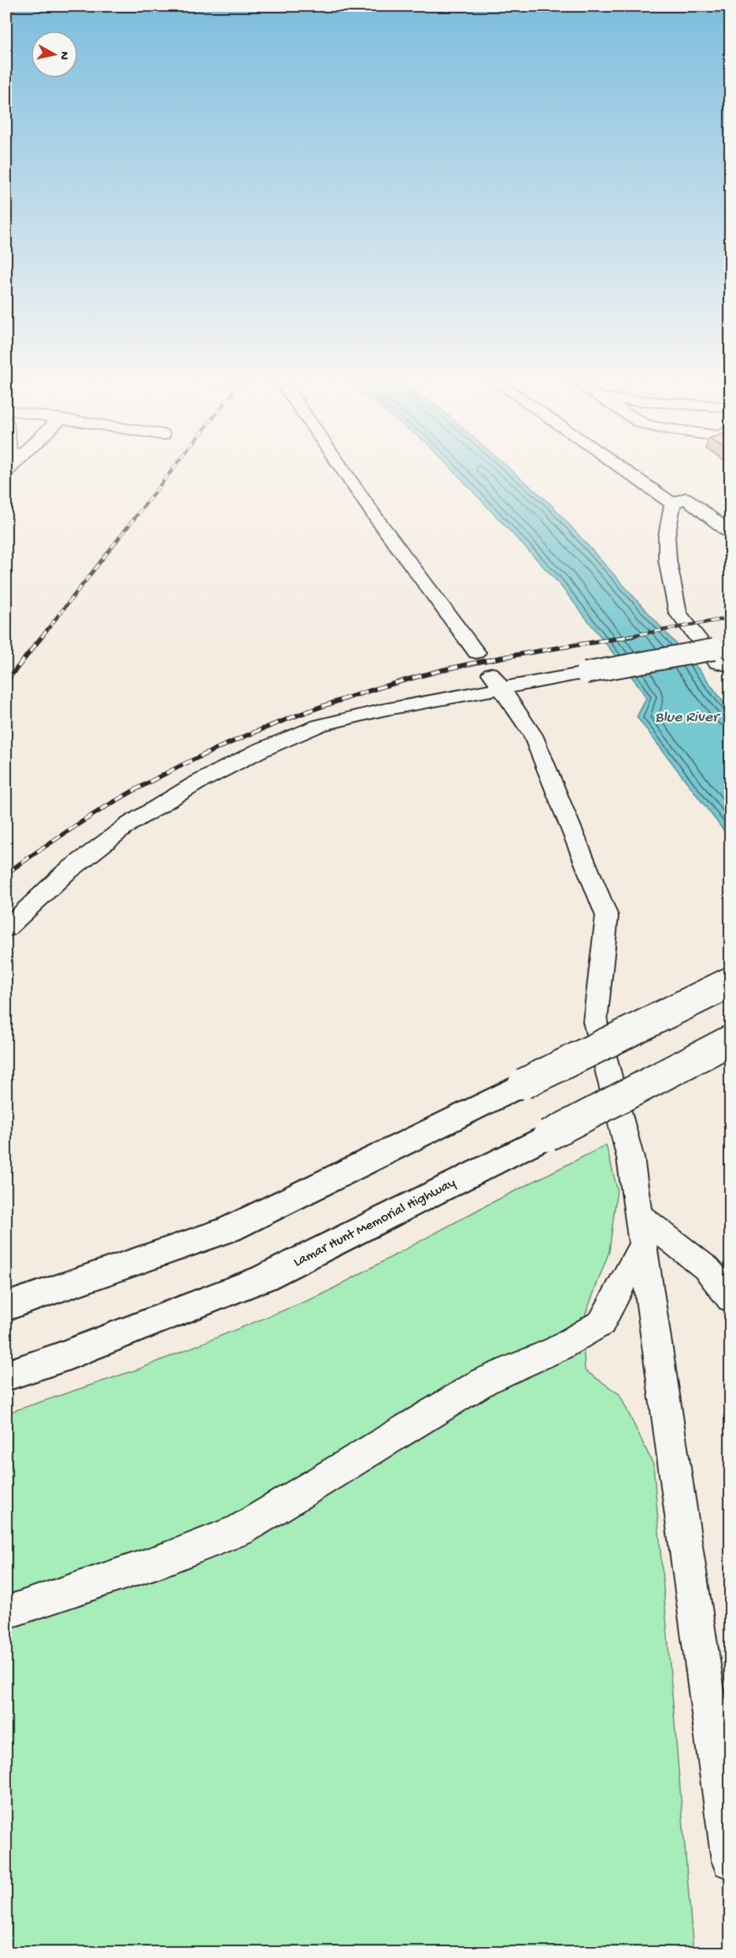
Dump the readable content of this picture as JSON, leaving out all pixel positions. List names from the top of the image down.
{
  "streets": {
    "highway": ["Lamar Hunt Memorial Highway"]
  },
  "water": ["Blue River"],
  "north": "right"
}
